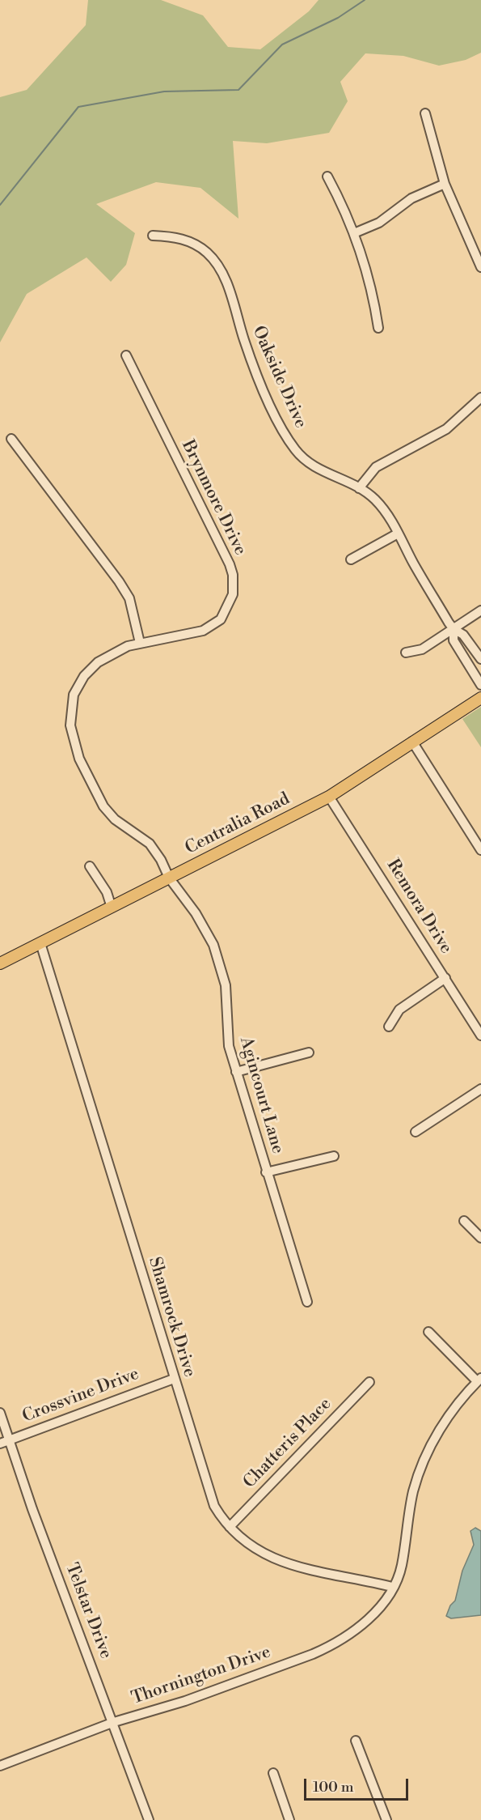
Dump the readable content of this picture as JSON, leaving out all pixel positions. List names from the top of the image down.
{
  "streets": {
    "main road": ["Centralia Road"],
    "street": [
      "Oakside Drive",
      "Brynmore Drive",
      "Remora Drive",
      "Agincourt Lane",
      "Shamrock Drive",
      "Crossvine Drive",
      "Chatteris Place",
      "Telstar Drive",
      "Thornington Drive"
    ]
  },
  "crossings": [
    ["Brynmore Drive", "Centralia Road"],
    ["Brynmore Drive", "Agincourt Lane"],
    ["Centralia Road", "Remora Drive"],
    ["Centralia Road", "Agincourt Lane"],
    ["Centralia Road", "Shamrock Drive"],
    ["Shamrock Drive", "Crossvine Drive"],
    ["Shamrock Drive", "Chatteris Place"],
    ["Shamrock Drive", "Thornington Drive"],
    ["Crossvine Drive", "Telstar Drive"],
    ["Telstar Drive", "Thornington Drive"]
  ],
  "scale_bar": "100 m"
}
